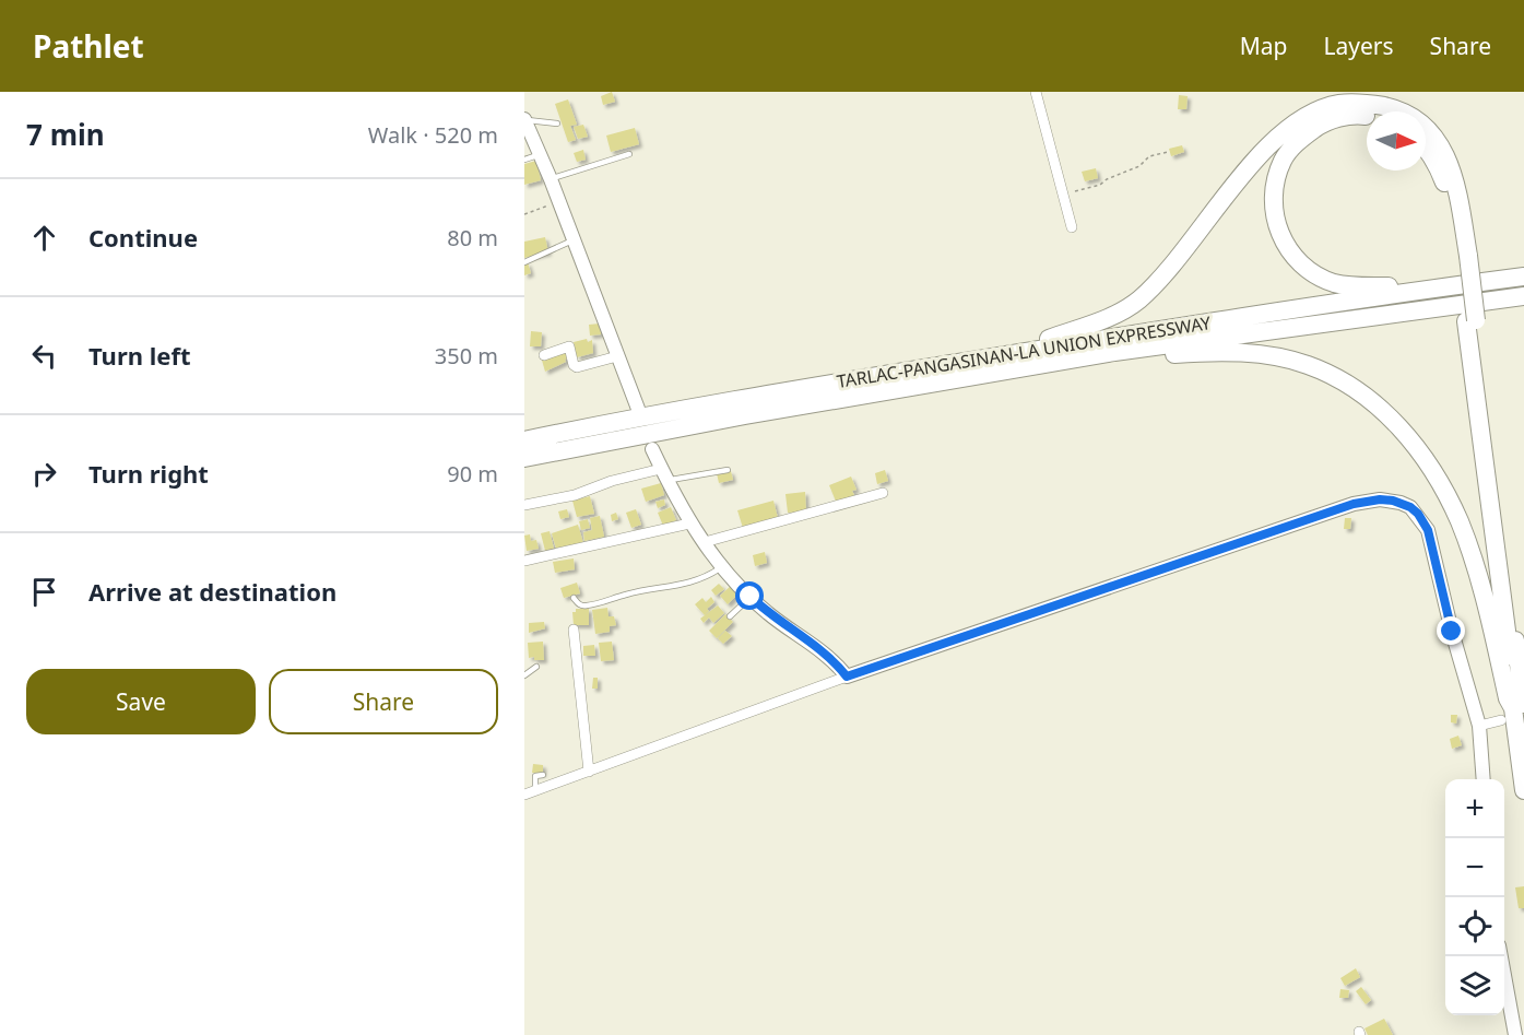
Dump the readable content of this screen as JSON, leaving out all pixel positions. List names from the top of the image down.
{
  "streets": {
    "highway": ["TARLAC-PANGASINAN-LA UNION EXPRESSWAY"]
  },
  "north": "right",
  "page": {
    "header": "Pathlet",
    "nav": ["Map", "Layers", "Share"],
    "heading": ["7 min", "Walk · 520 m"],
    "list": [
      ["Continue", "80 m"],
      ["Turn left", "350 m"],
      ["Turn right", "90 m"],
      "Arrive at destination"
    ],
    "buttons": ["Save", "Share"],
    "map_buttons": ["+", "−"]
  }
}
